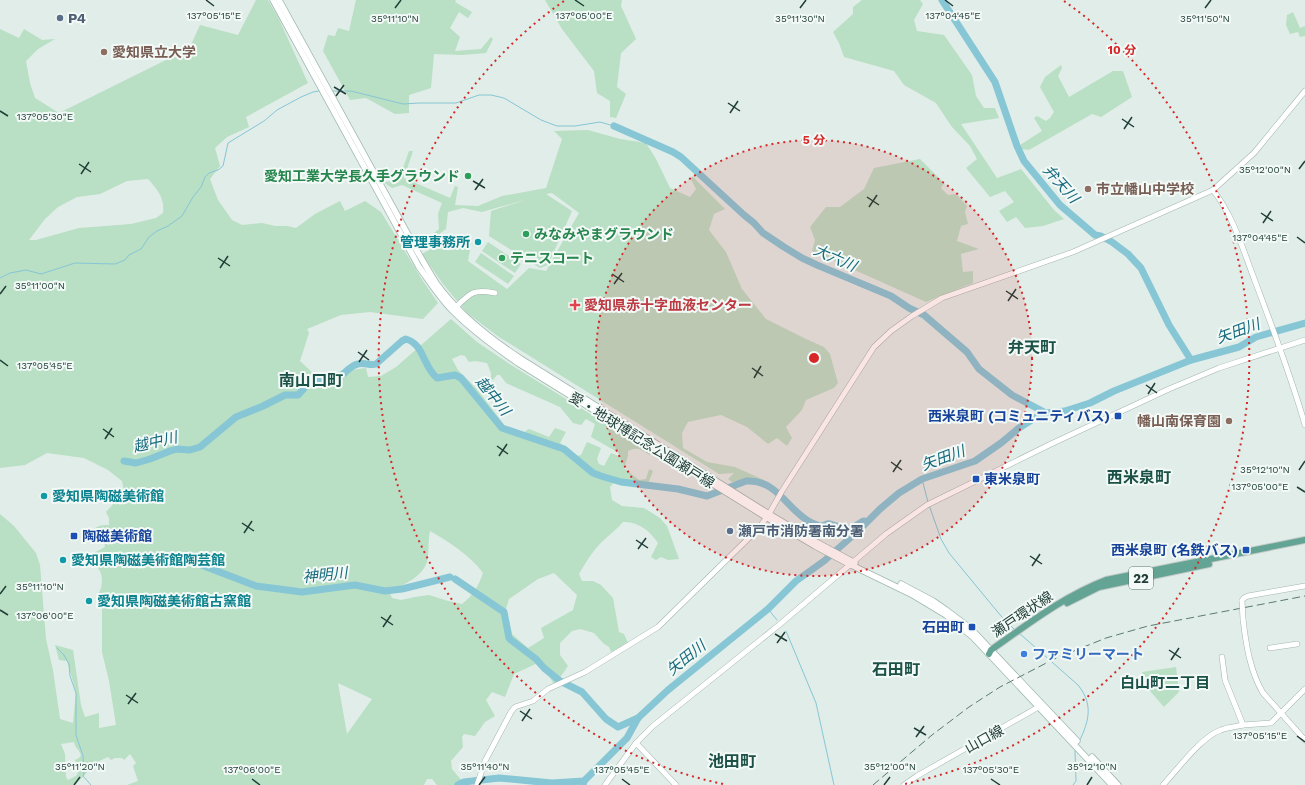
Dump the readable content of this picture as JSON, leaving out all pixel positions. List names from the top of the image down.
{
  "streets": {
    "main road": ["愛・地球博記念公園瀬戸線", "22", "瀬戸環状線"],
    "street": ["山口線"]
  },
  "crossings": [
    ["愛・地球博記念公園瀬戸線", "瀬戸環状線"],
    ["愛・地球博記念公園瀬戸線", "山口線"]
  ],
  "districts": [
    "弁天町",
    "南山口町",
    "西米泉町",
    "石田町",
    "白山町二丁目",
    "池田町"
  ],
  "water": [
    "弁天川",
    "大六川",
    "矢田川",
    "越中川",
    "神明川"
  ],
  "places": {
    "other": [
      "P4",
      "愛知県立大学",
      "愛知工業大学長久手グラウンド",
      "市立幡山中学校",
      "みなみやまグラウンド",
      "管理事務所",
      "テニスコート",
      "幡山南保育園",
      "愛知県陶磁美術館",
      "瀬戸市消防署南分署",
      "愛知県陶磁美術館陶芸館",
      "愛知県陶磁美術館古窯館",
      "ファミリーマート"
    ],
    "health": ["愛知県赤十字血液センター"],
    "transit": [
      "西米泉町 (コミュニティバス)",
      "東米泉町",
      "陶磁美術館",
      "西米泉町 (名鉄バス)",
      "石田町"
    ]
  },
  "coordinates": [
    "137°05'15\"E",
    "137°04'45\"E",
    "137°05'00\"E",
    "35°11'10\"N",
    "35°11'30\"N",
    "35°11'50\"N",
    "137°05'30\"E",
    "35°12'00\"N",
    "35°11'00\"N",
    "137°05'45\"E",
    "35°12'10\"N",
    "137°06'00\"E",
    "35°11'20\"N",
    "35°11'40\"N"
  ],
  "rings": ["10 分", "5 分"]
}
